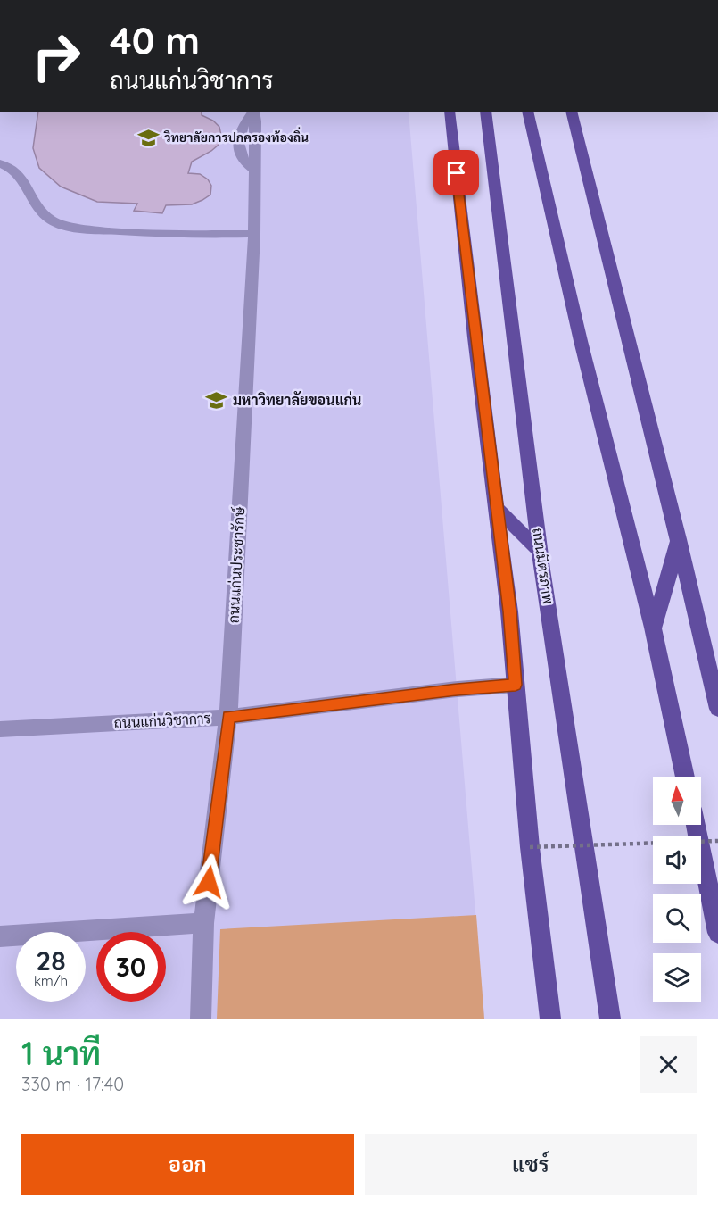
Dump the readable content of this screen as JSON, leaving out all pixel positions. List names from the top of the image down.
{
  "streets": {
    "main road": ["ถนนมิตรภาพ"],
    "street": ["ถนนแก่นประชารักษ์", "ถนนแก่นวิชาการ"]
  },
  "crossings": [
    ["ถนนแก่นประชารักษ์", "ถนนแก่นวิชาการ"]
  ],
  "places": {
    "school or university": ["วิทยาลัยการปกครองท้องถิ่น", "มหาวิทยาลัยขอนแก่น"]
  },
  "north": "top",
  "page": {
    "turn": ["40 m", "ถนนแก่นวิชาการ"],
    "speed": "28 km/h",
    "limit": "30",
    "heading": ["1 นาที", "330 m · 17:40"],
    "buttons": ["ออก", "แชร์"]
  }
}
